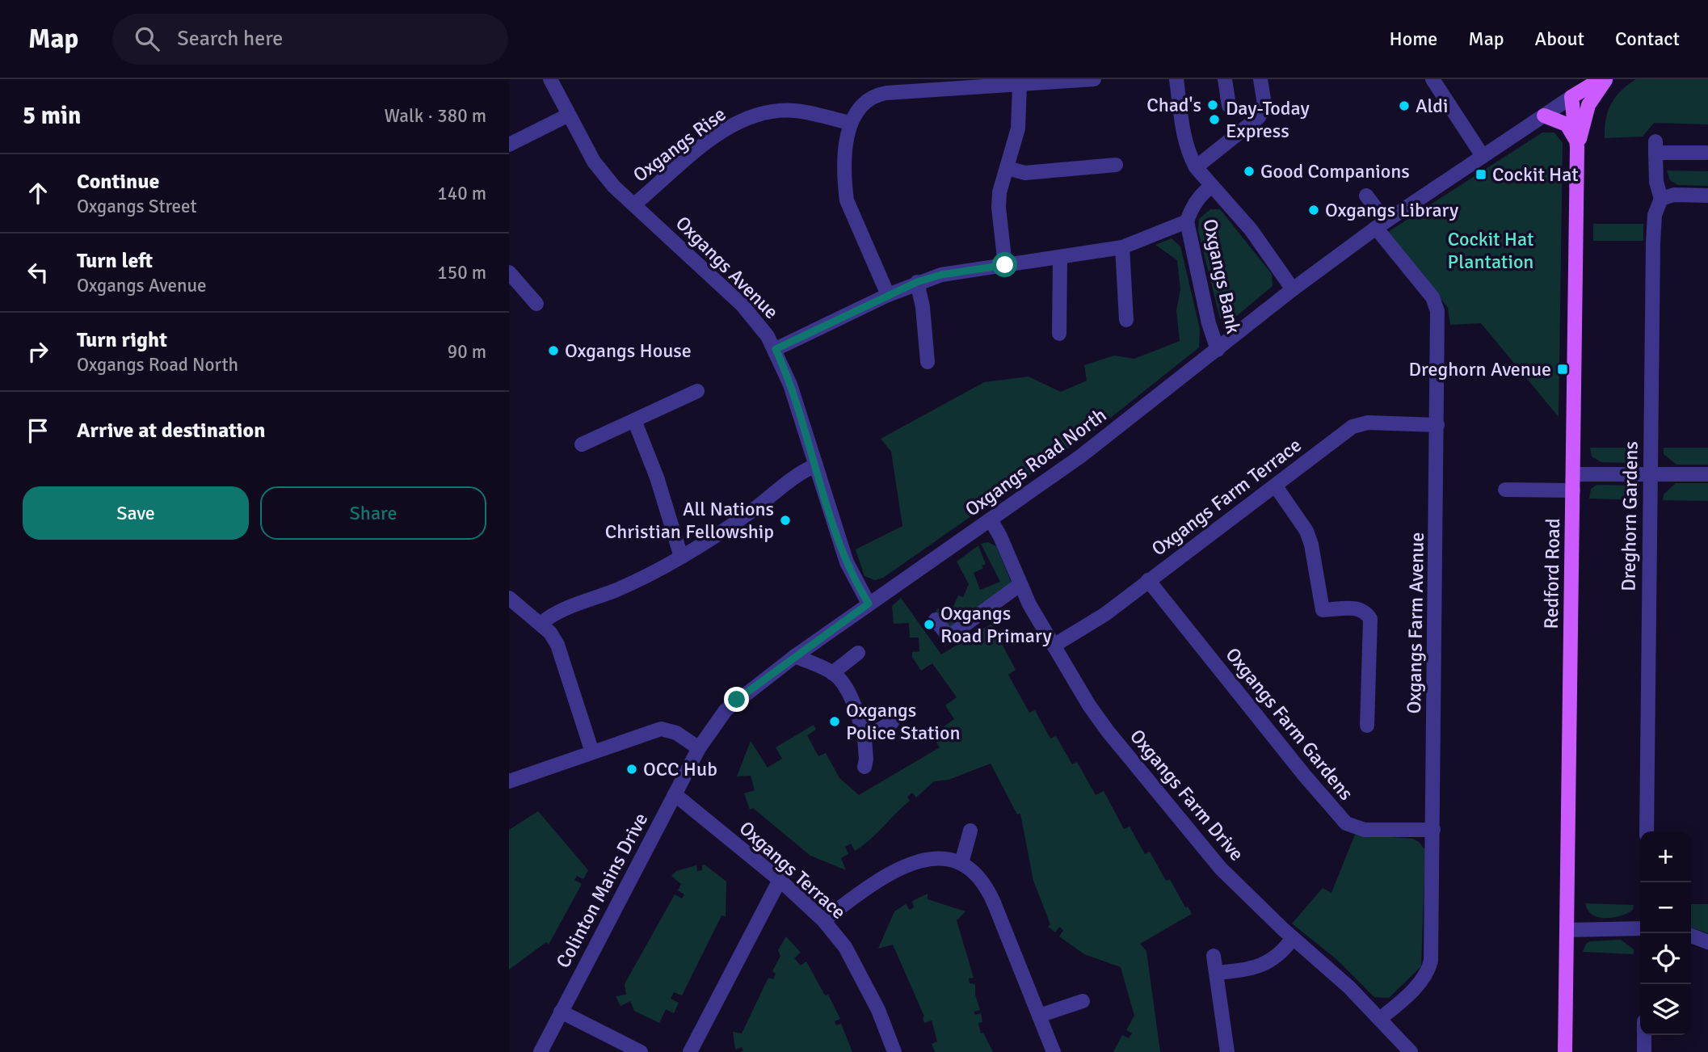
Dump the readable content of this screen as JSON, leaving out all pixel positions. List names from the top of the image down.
{
  "streets": {
    "main road": ["Redford Road"],
    "street": [
      "Oxgangs Rise",
      "Oxgangs Avenue",
      "Oxgangs Bank",
      "Oxgangs Road North",
      "Oxgangs Farm Terrace",
      "Dreghorn Gardens",
      "Oxgangs Farm Avenue",
      "Oxgangs Farm Gardens",
      "Oxgangs Farm Drive",
      "Oxgangs Terrace",
      "Colinton Mains Drive"
    ]
  },
  "crossings": [
    ["Oxgangs Rise", "Oxgangs Avenue"],
    ["Oxgangs Avenue", "Oxgangs Road North"],
    ["Oxgangs Bank", "Oxgangs Road North"],
    ["Oxgangs Road North", "Redford Road"],
    ["Oxgangs Road North", "Oxgangs Farm Avenue"],
    ["Oxgangs Road North", "Oxgangs Farm Drive"],
    ["Oxgangs Road North", "Colinton Mains Drive"],
    ["Oxgangs Farm Terrace", "Oxgangs Farm Avenue"],
    ["Oxgangs Farm Terrace", "Oxgangs Farm Gardens"],
    ["Oxgangs Farm Terrace", "Oxgangs Farm Drive"],
    ["Oxgangs Farm Avenue", "Oxgangs Farm Gardens"],
    ["Oxgangs Farm Avenue", "Oxgangs Farm Drive"],
    ["Oxgangs Terrace", "Colinton Mains Drive"]
  ],
  "parks": ["Cockit Hat Plantation"],
  "places": {
    "other": [
      "Chad's",
      "Aldi",
      "Day-Today Express",
      "Good Companions",
      "Oxgangs Library",
      "Oxgangs House",
      "All Nations Christian Fellowship",
      "Oxgangs Road Primary",
      "Oxgangs Police Station",
      "OCC Hub"
    ],
    "transit": ["Cockit Hat", "Dreghorn Avenue"]
  },
  "page": {
    "header": "Map",
    "search": "Search here",
    "nav": [
      "Home",
      "Map",
      "About",
      "Contact"
    ],
    "heading": ["5 min", "Walk · 380 m"],
    "list": [
      ["Continue", "Oxgangs Street", "140 m"],
      ["Turn left", "Oxgangs Avenue", "150 m"],
      ["Turn right", "Oxgangs Road North", "90 m"],
      "Arrive at destination"
    ],
    "buttons": ["Save", "Share"],
    "map_buttons": ["+", "−"]
  }
}
